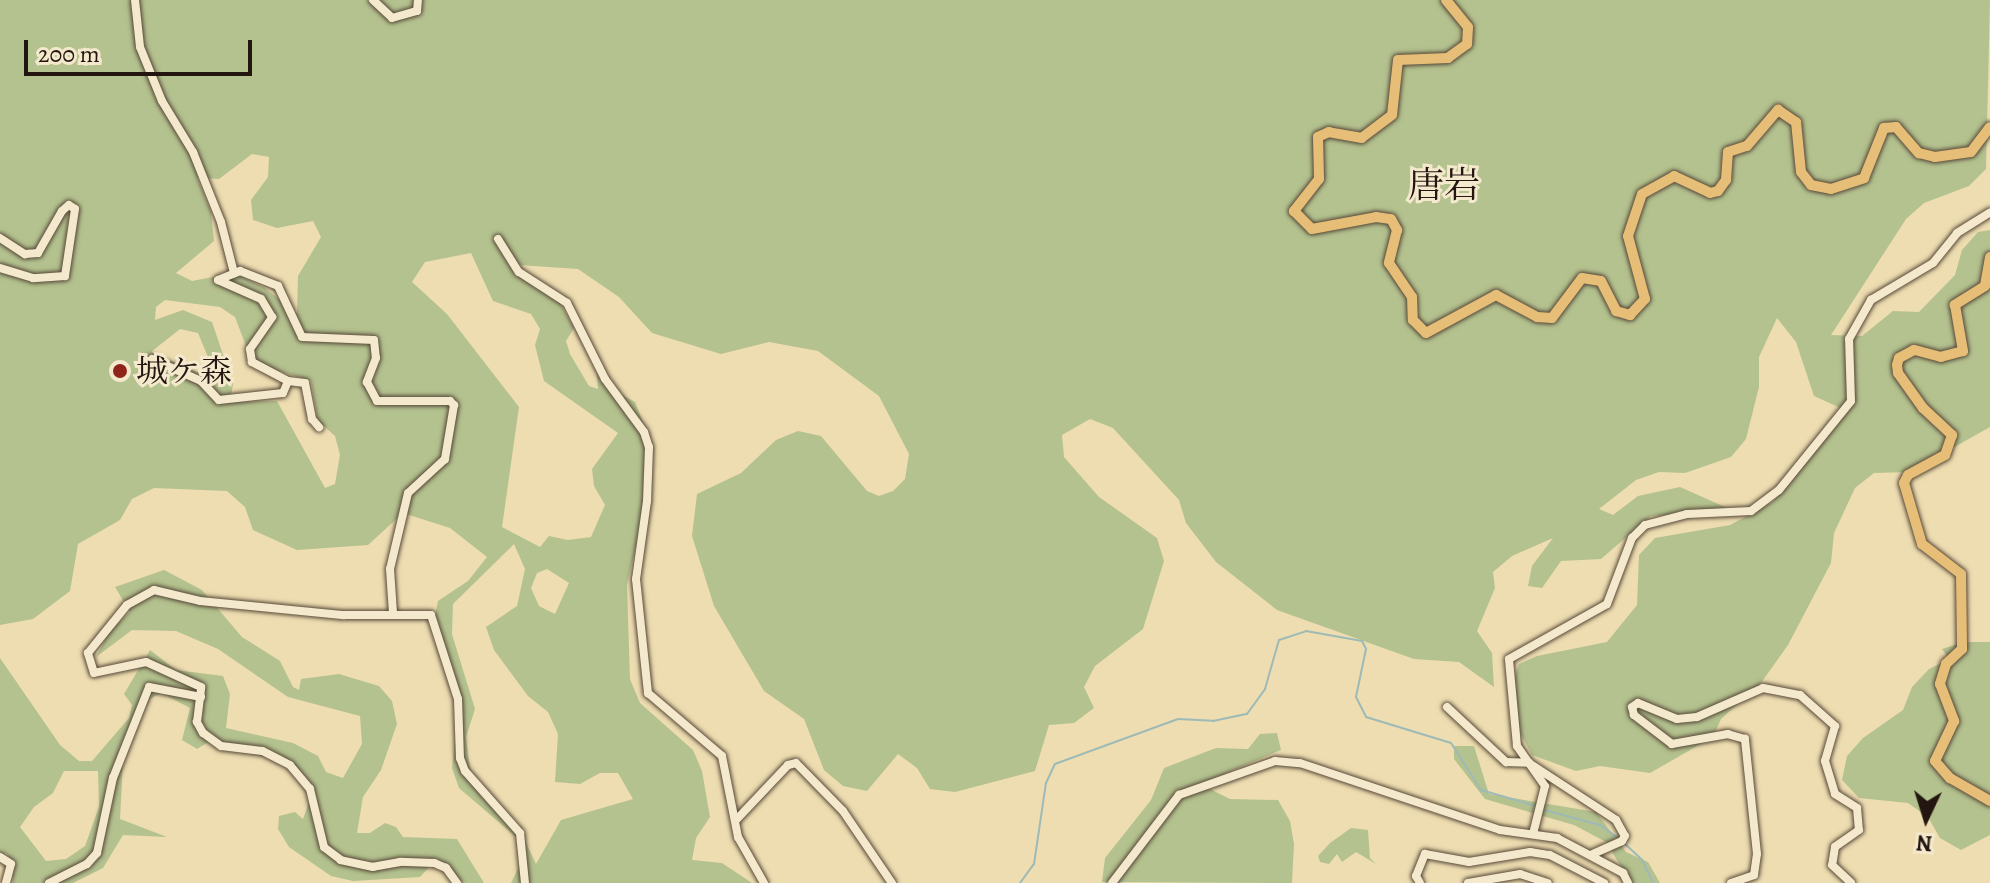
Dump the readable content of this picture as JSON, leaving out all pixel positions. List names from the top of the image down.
{
  "districts": ["唐岩"],
  "places": ["城ケ森"],
  "scale_bar": "200 m",
  "north": "bottom"
}
